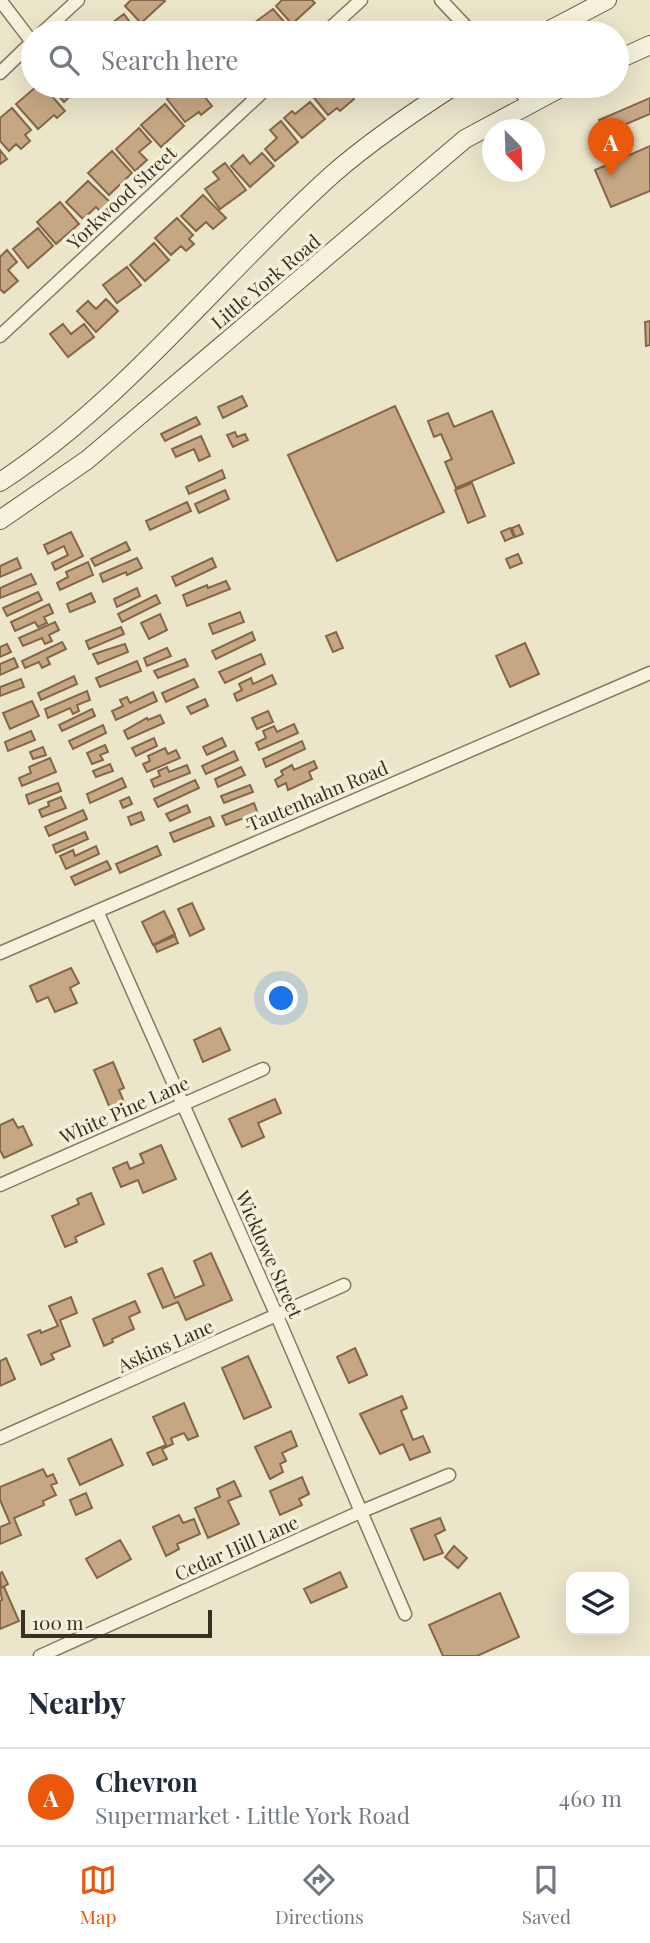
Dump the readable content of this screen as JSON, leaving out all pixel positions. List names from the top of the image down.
{
  "streets": {
    "main road": ["Little York Road"],
    "street": [
      "Yorkwood Street",
      "Tautenhahn Road",
      "White Pine Lane",
      "Wicklowe Street",
      "Askins Lane",
      "Cedar Hill Lane"
    ]
  },
  "crossings": [
    ["Tautenhahn Road", "Wicklowe Street"],
    ["White Pine Lane", "Wicklowe Street"],
    ["Wicklowe Street", "Askins Lane"],
    ["Wicklowe Street", "Cedar Hill Lane"]
  ],
  "scale_bar": "100 m",
  "north": "bottom right",
  "page": {
    "search": "Search here",
    "pins": "A",
    "scale": "100 m",
    "heading": "Nearby",
    "list": [
      {
        "mark": "A",
        "name": "Chevron",
        "note": "Supermarket · Little York Road",
        "value": "460 m"
      }
    ],
    "nav": ["Map", "Directions", "Saved"]
  }
}
